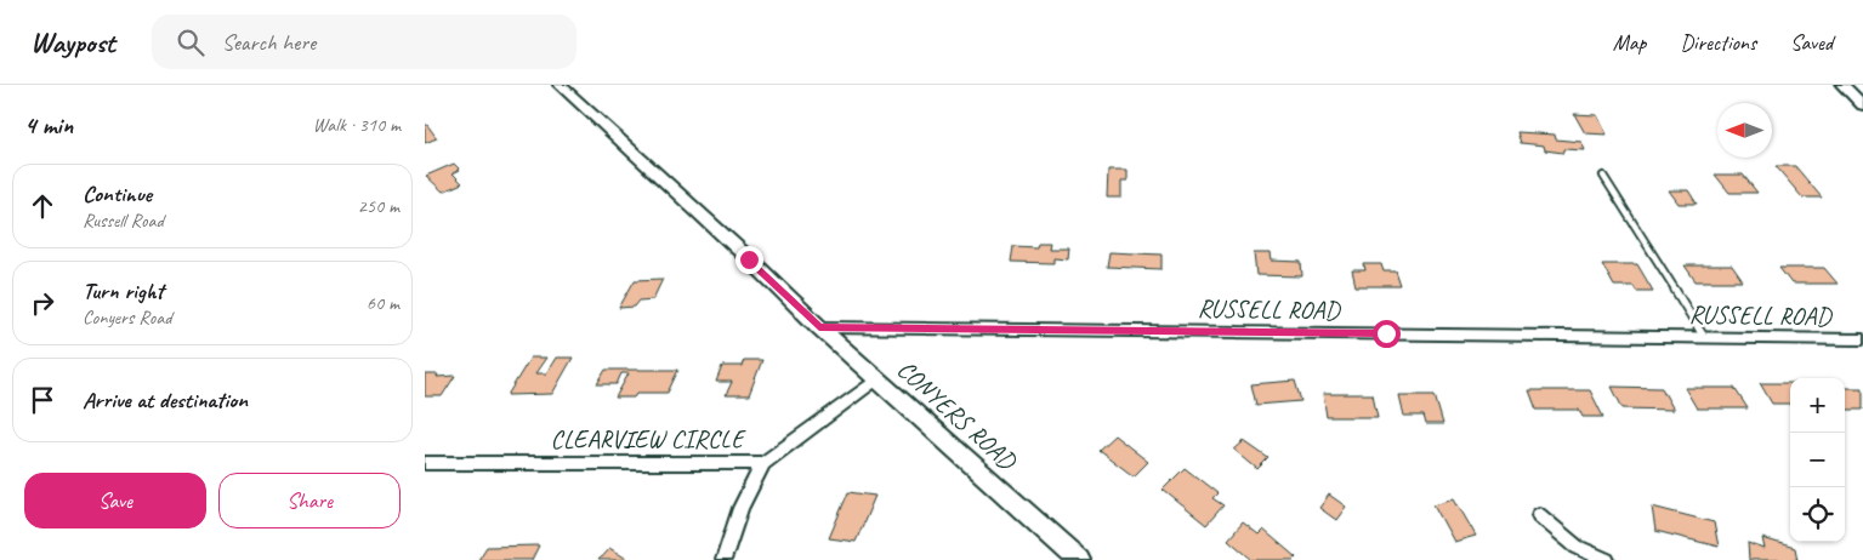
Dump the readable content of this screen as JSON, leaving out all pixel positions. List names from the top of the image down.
{
  "streets": {
    "main road": ["CONYERS ROAD"],
    "street": ["RUSSELL ROAD", "CLEARVIEW CIRCLE"]
  },
  "crossings": [
    ["RUSSELL ROAD", "CONYERS ROAD"]
  ],
  "north": "left",
  "page": {
    "header": "Waypost",
    "search": "Search here",
    "nav": ["Map", "Directions", "Saved"],
    "heading": ["4 min", "Walk · 310 m"],
    "list": [
      ["Continue", "Russell Road", "250 m"],
      ["Turn right", "Conyers Road", "60 m"],
      "Arrive at destination"
    ],
    "map_buttons": ["+", "−"],
    "buttons": ["Save", "Share"]
  }
}
